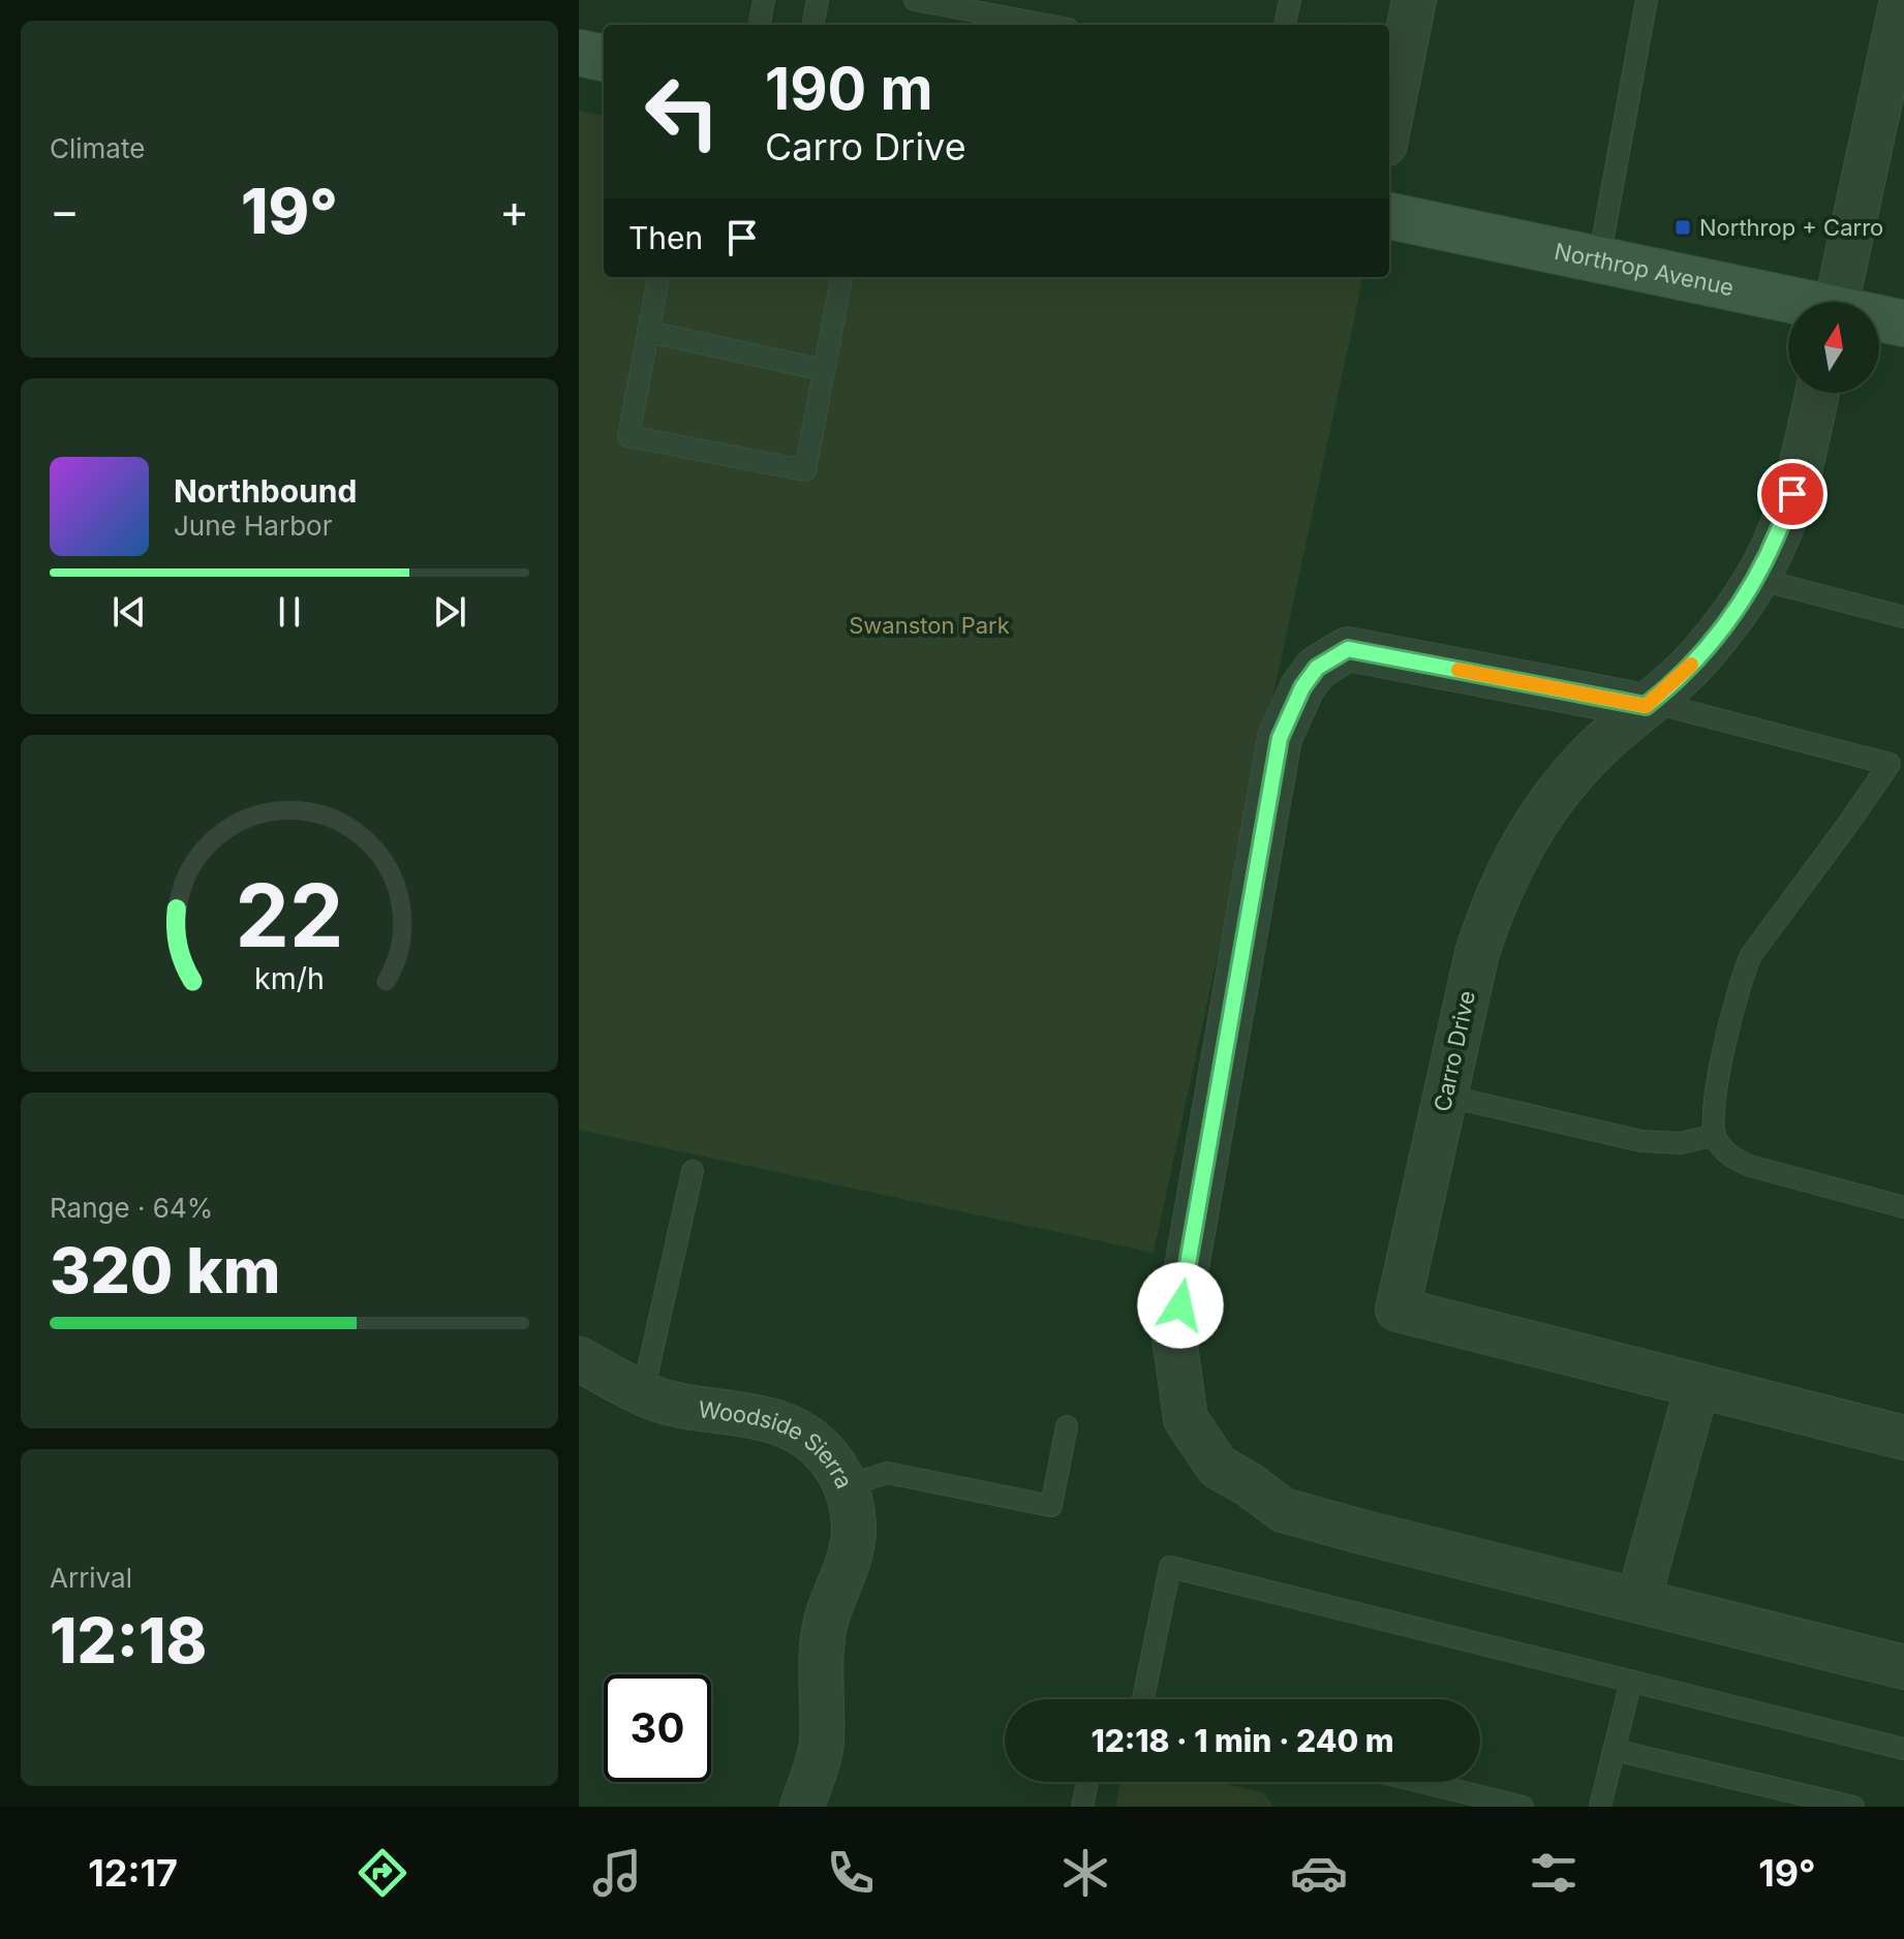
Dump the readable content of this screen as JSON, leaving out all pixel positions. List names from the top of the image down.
{
  "streets": {
    "street": ["Northrop Avenue", "Carro Drive", "Woodside Sierra"]
  },
  "parks": ["Swanston Park"],
  "places": {
    "transit": ["Northrop + Carro"]
  },
  "north": "top",
  "page": {
    "tile": [
      "Climate",
      ["Range · 64%", "320 km"],
      ["Arrival", "12:18"]
    ],
    "turn": ["190 m", "Carro Drive"],
    "heat": ["−", "19°", "+"],
    "then": "Then",
    "song": ["Northbound", "June Harbor"],
    "limit": "30",
    "trip": "12:18 · 1 min · 240 m",
    "tabs": ["12:17", "19°"],
    "gauge": ["22", "km/h"]
  }
}
